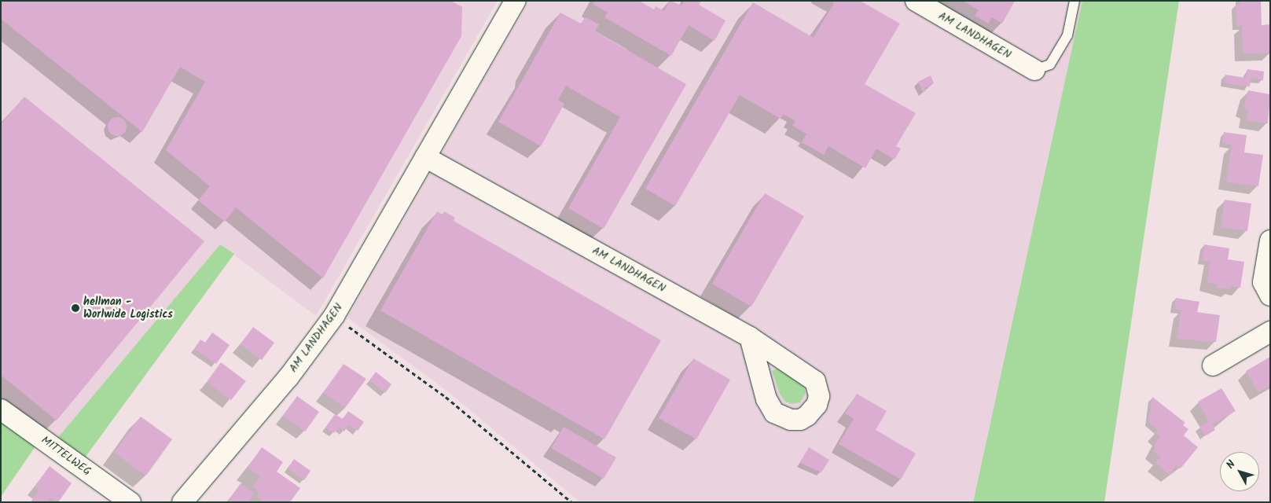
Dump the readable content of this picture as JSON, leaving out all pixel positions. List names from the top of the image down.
{
  "streets": {
    "street": ["AM LANDHAGEN", "MITTELWEG"]
  },
  "places": ["hellman - Worlwide Logistics"],
  "north": "top left"
}
